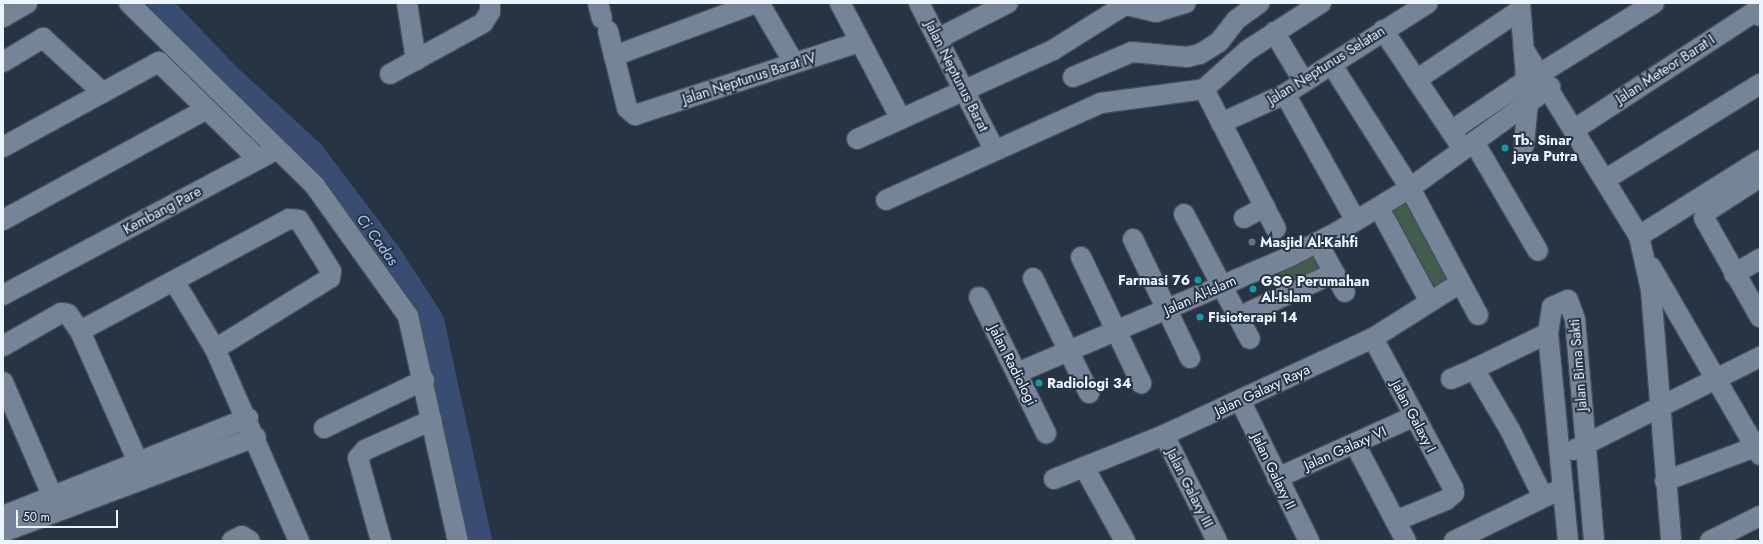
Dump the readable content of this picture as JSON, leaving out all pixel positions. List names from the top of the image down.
{
  "streets": {
    "street": [
      "Jalan Neptunus Selatan",
      "Jalan Meteor Barat I",
      "Jalan Neptunus Barat",
      "Jalan Neptunus Barat IV",
      "Kembang Pare",
      "Jalan Al-Islam",
      "Jalan Radiologi",
      "Jalan Bima Sakti",
      "Jalan Galaxy Raya",
      "Jalan Galaxy I",
      "Jalan Galaxy VI",
      "Jalan Galaxy II",
      "Jalan Galaxy III"
    ]
  },
  "crossings": [
    ["Jalan Al-Islam", "Jalan Radiologi"],
    ["Jalan Galaxy Raya", "Jalan Galaxy I"],
    ["Jalan Galaxy Raya", "Jalan Galaxy II"],
    ["Jalan Galaxy Raya", "Jalan Galaxy III"],
    ["Jalan Galaxy I", "Jalan Galaxy VI"],
    ["Jalan Galaxy VI", "Jalan Galaxy II"]
  ],
  "water": ["Ci Cadas"],
  "places": [
    "Tb. Sinar jaya Putra",
    "Masjid Al-Kahfi",
    "Farmasi 76",
    "GSG Perumahan Al-Islam",
    "Fisioterapi 14",
    "Radiologi 34"
  ],
  "scale_bar": "50 m"
}
